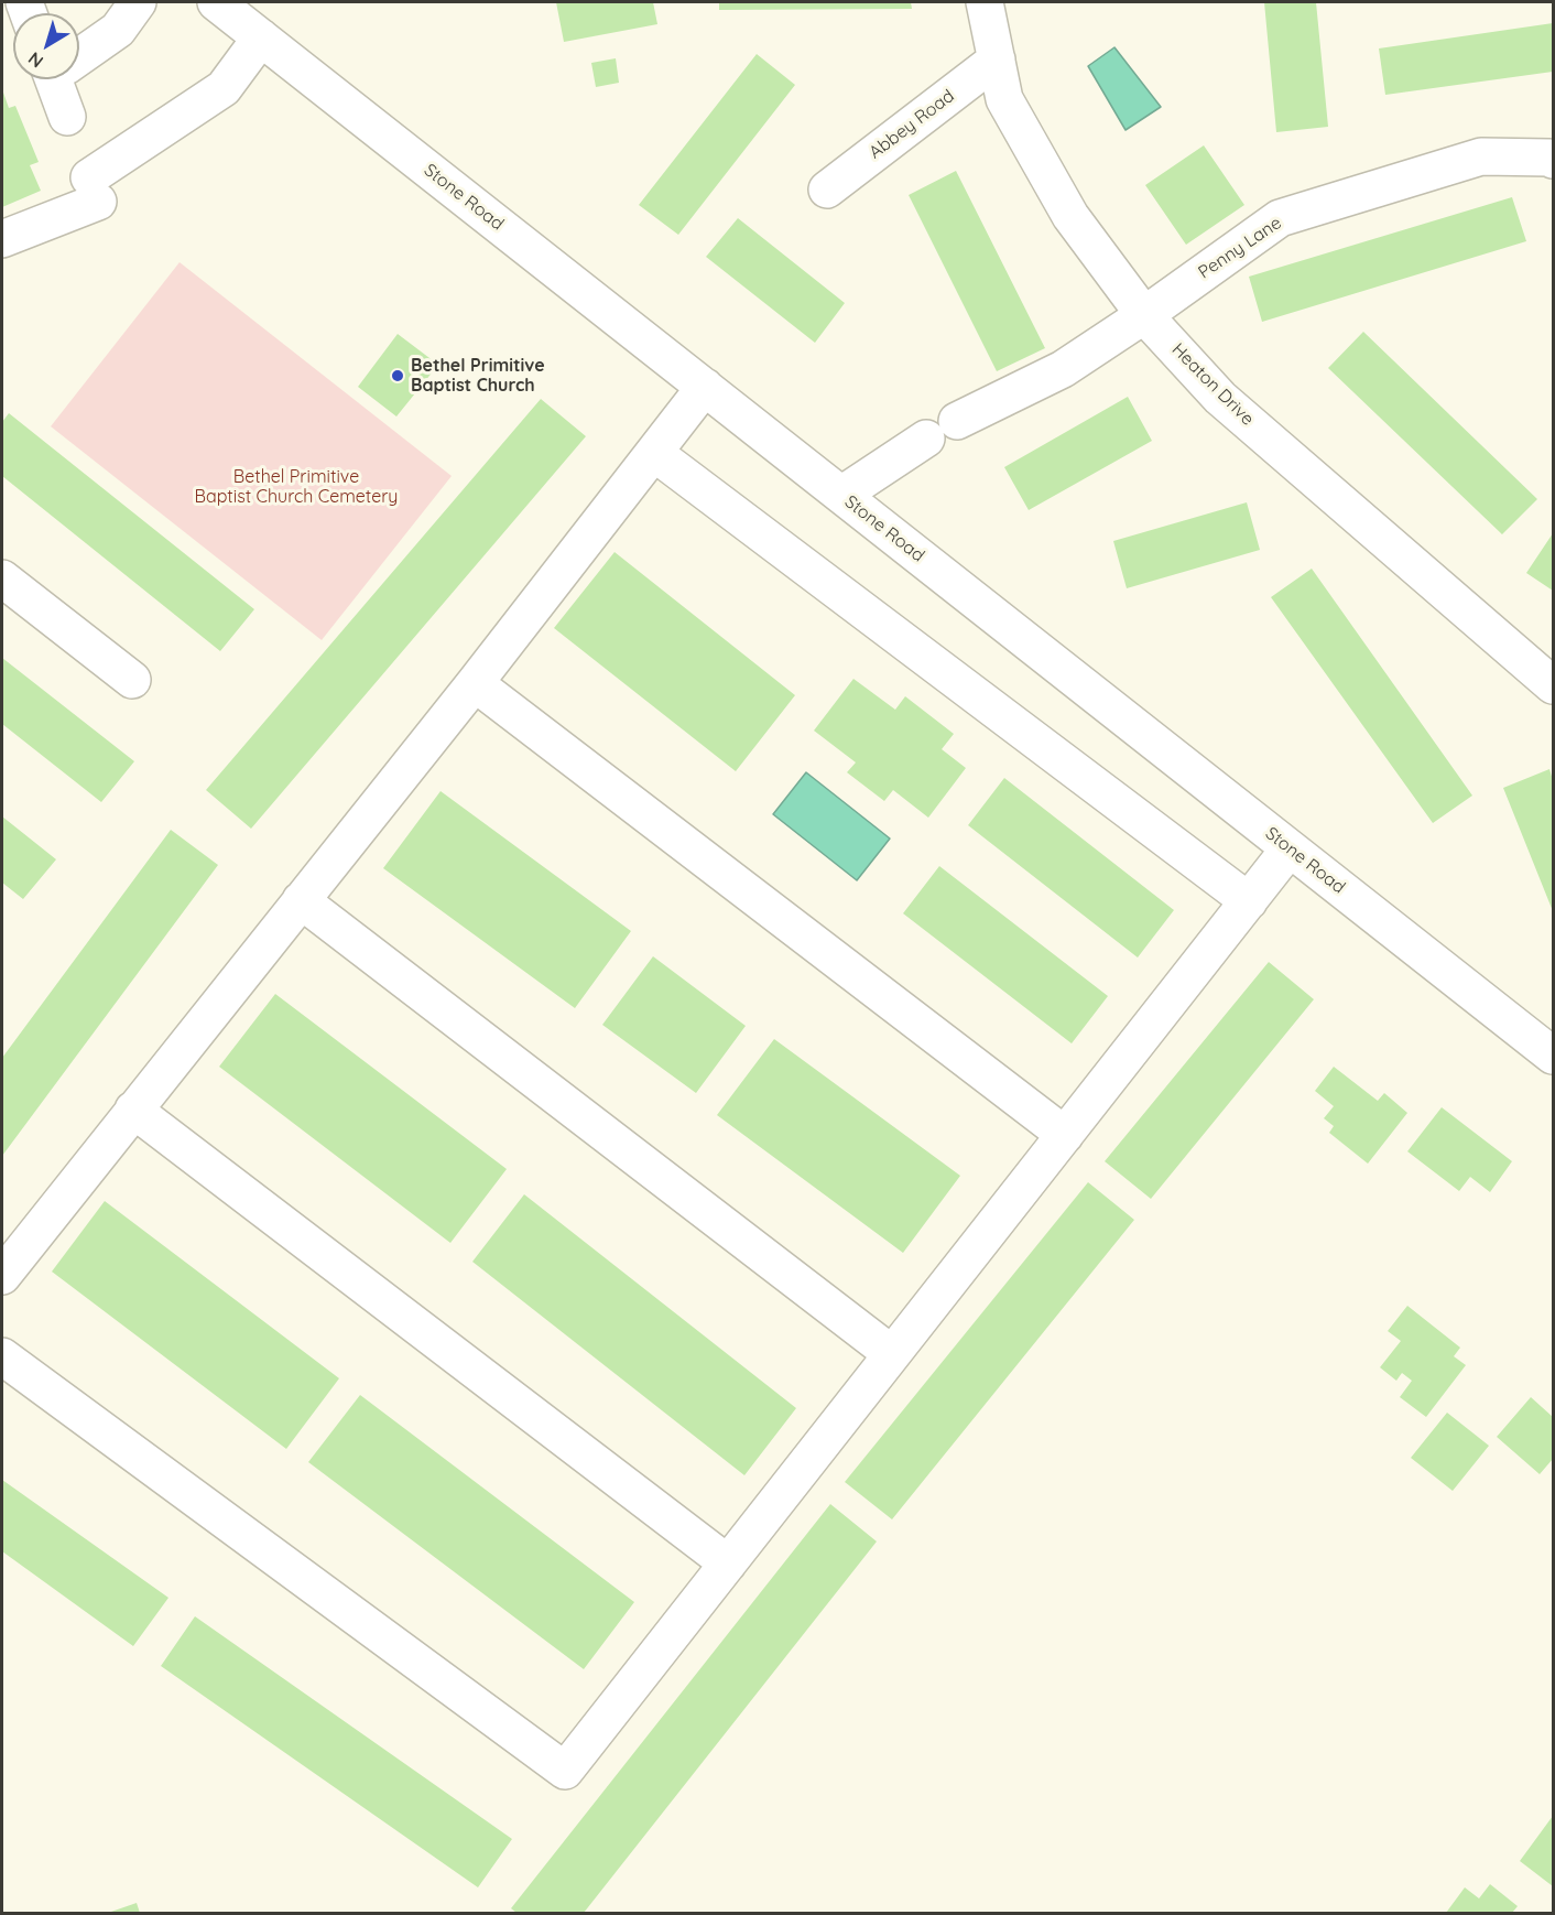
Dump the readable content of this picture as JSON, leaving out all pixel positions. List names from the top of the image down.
{
  "streets": {
    "street": [
      "Abbey Road",
      "Stone Road",
      "Penny Lane",
      "Heaton Drive"
    ]
  },
  "crossings": [
    ["Abbey Road", "Heaton Drive"],
    ["Penny Lane", "Heaton Drive"]
  ],
  "parks": ["Bethel Primitive Baptist Church Cemetery"],
  "places": ["Bethel Primitive Baptist Church"],
  "north": "bottom left"
}
